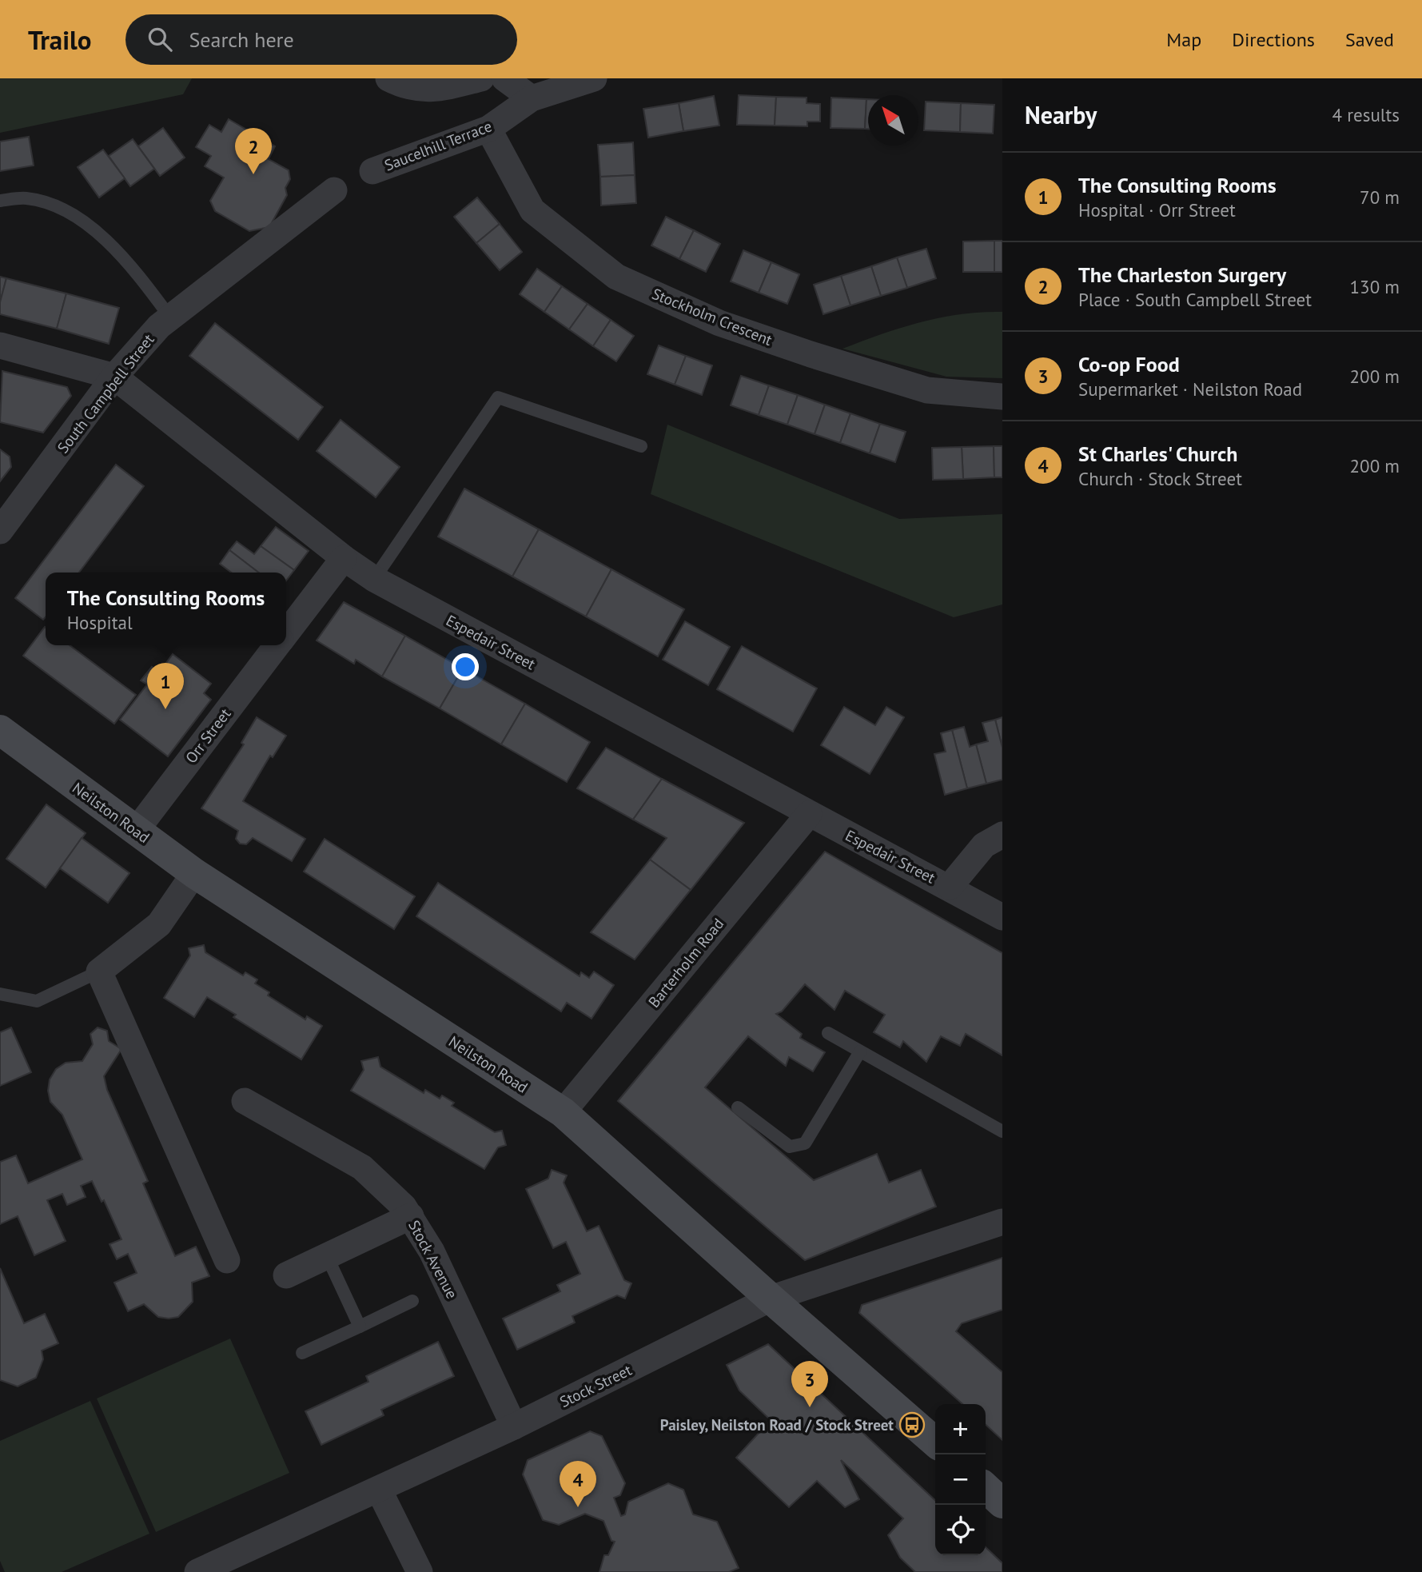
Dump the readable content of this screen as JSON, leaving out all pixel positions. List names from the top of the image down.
{
  "streets": {
    "main road": ["Neilston Road"],
    "street": [
      "Saucelhill Terrace",
      "Stockholm Crescent",
      "South Campbell Street",
      "Espedair Street",
      "Orr Street",
      "Barterholm Road",
      "Stock Avenue",
      "Stock Street"
    ]
  },
  "crossings": [
    ["Saucelhill Terrace", "Stockholm Crescent"],
    ["South Campbell Street", "Espedair Street"],
    ["Espedair Street", "Orr Street"],
    ["Espedair Street", "Barterholm Road"],
    ["Orr Street", "Neilston Road"],
    ["Neilston Road", "Barterholm Road"],
    ["Neilston Road", "Stock Street"],
    ["Stock Avenue", "Stock Street"]
  ],
  "places": {
    "bus stop": ["Paisley, Neilston Road / Stock Street"]
  },
  "north": "top left",
  "page": {
    "header": "Trailo",
    "search": "Search here",
    "nav": ["Map", "Directions", "Saved"],
    "heading": ["Nearby", "4 results"],
    "pins": [
      "2",
      "1",
      "3",
      "4"
    ],
    "list": [
      {
        "mark": "1",
        "name": "The Consulting Rooms",
        "note": "Hospital · Orr Street",
        "value": "70 m"
      },
      {
        "mark": "2",
        "name": "The Charleston Surgery",
        "note": "Place · South Campbell Street",
        "value": "130 m"
      },
      {
        "mark": "3",
        "name": "Co-op Food",
        "note": "Supermarket · Neilston Road",
        "value": "200 m"
      },
      {
        "mark": "4",
        "name": "St Charles' Church",
        "note": "Church · Stock Street",
        "value": "200 m"
      }
    ],
    "popup": ["The Consulting Rooms", "Hospital"],
    "map_buttons": ["+", "−"]
  }
}
